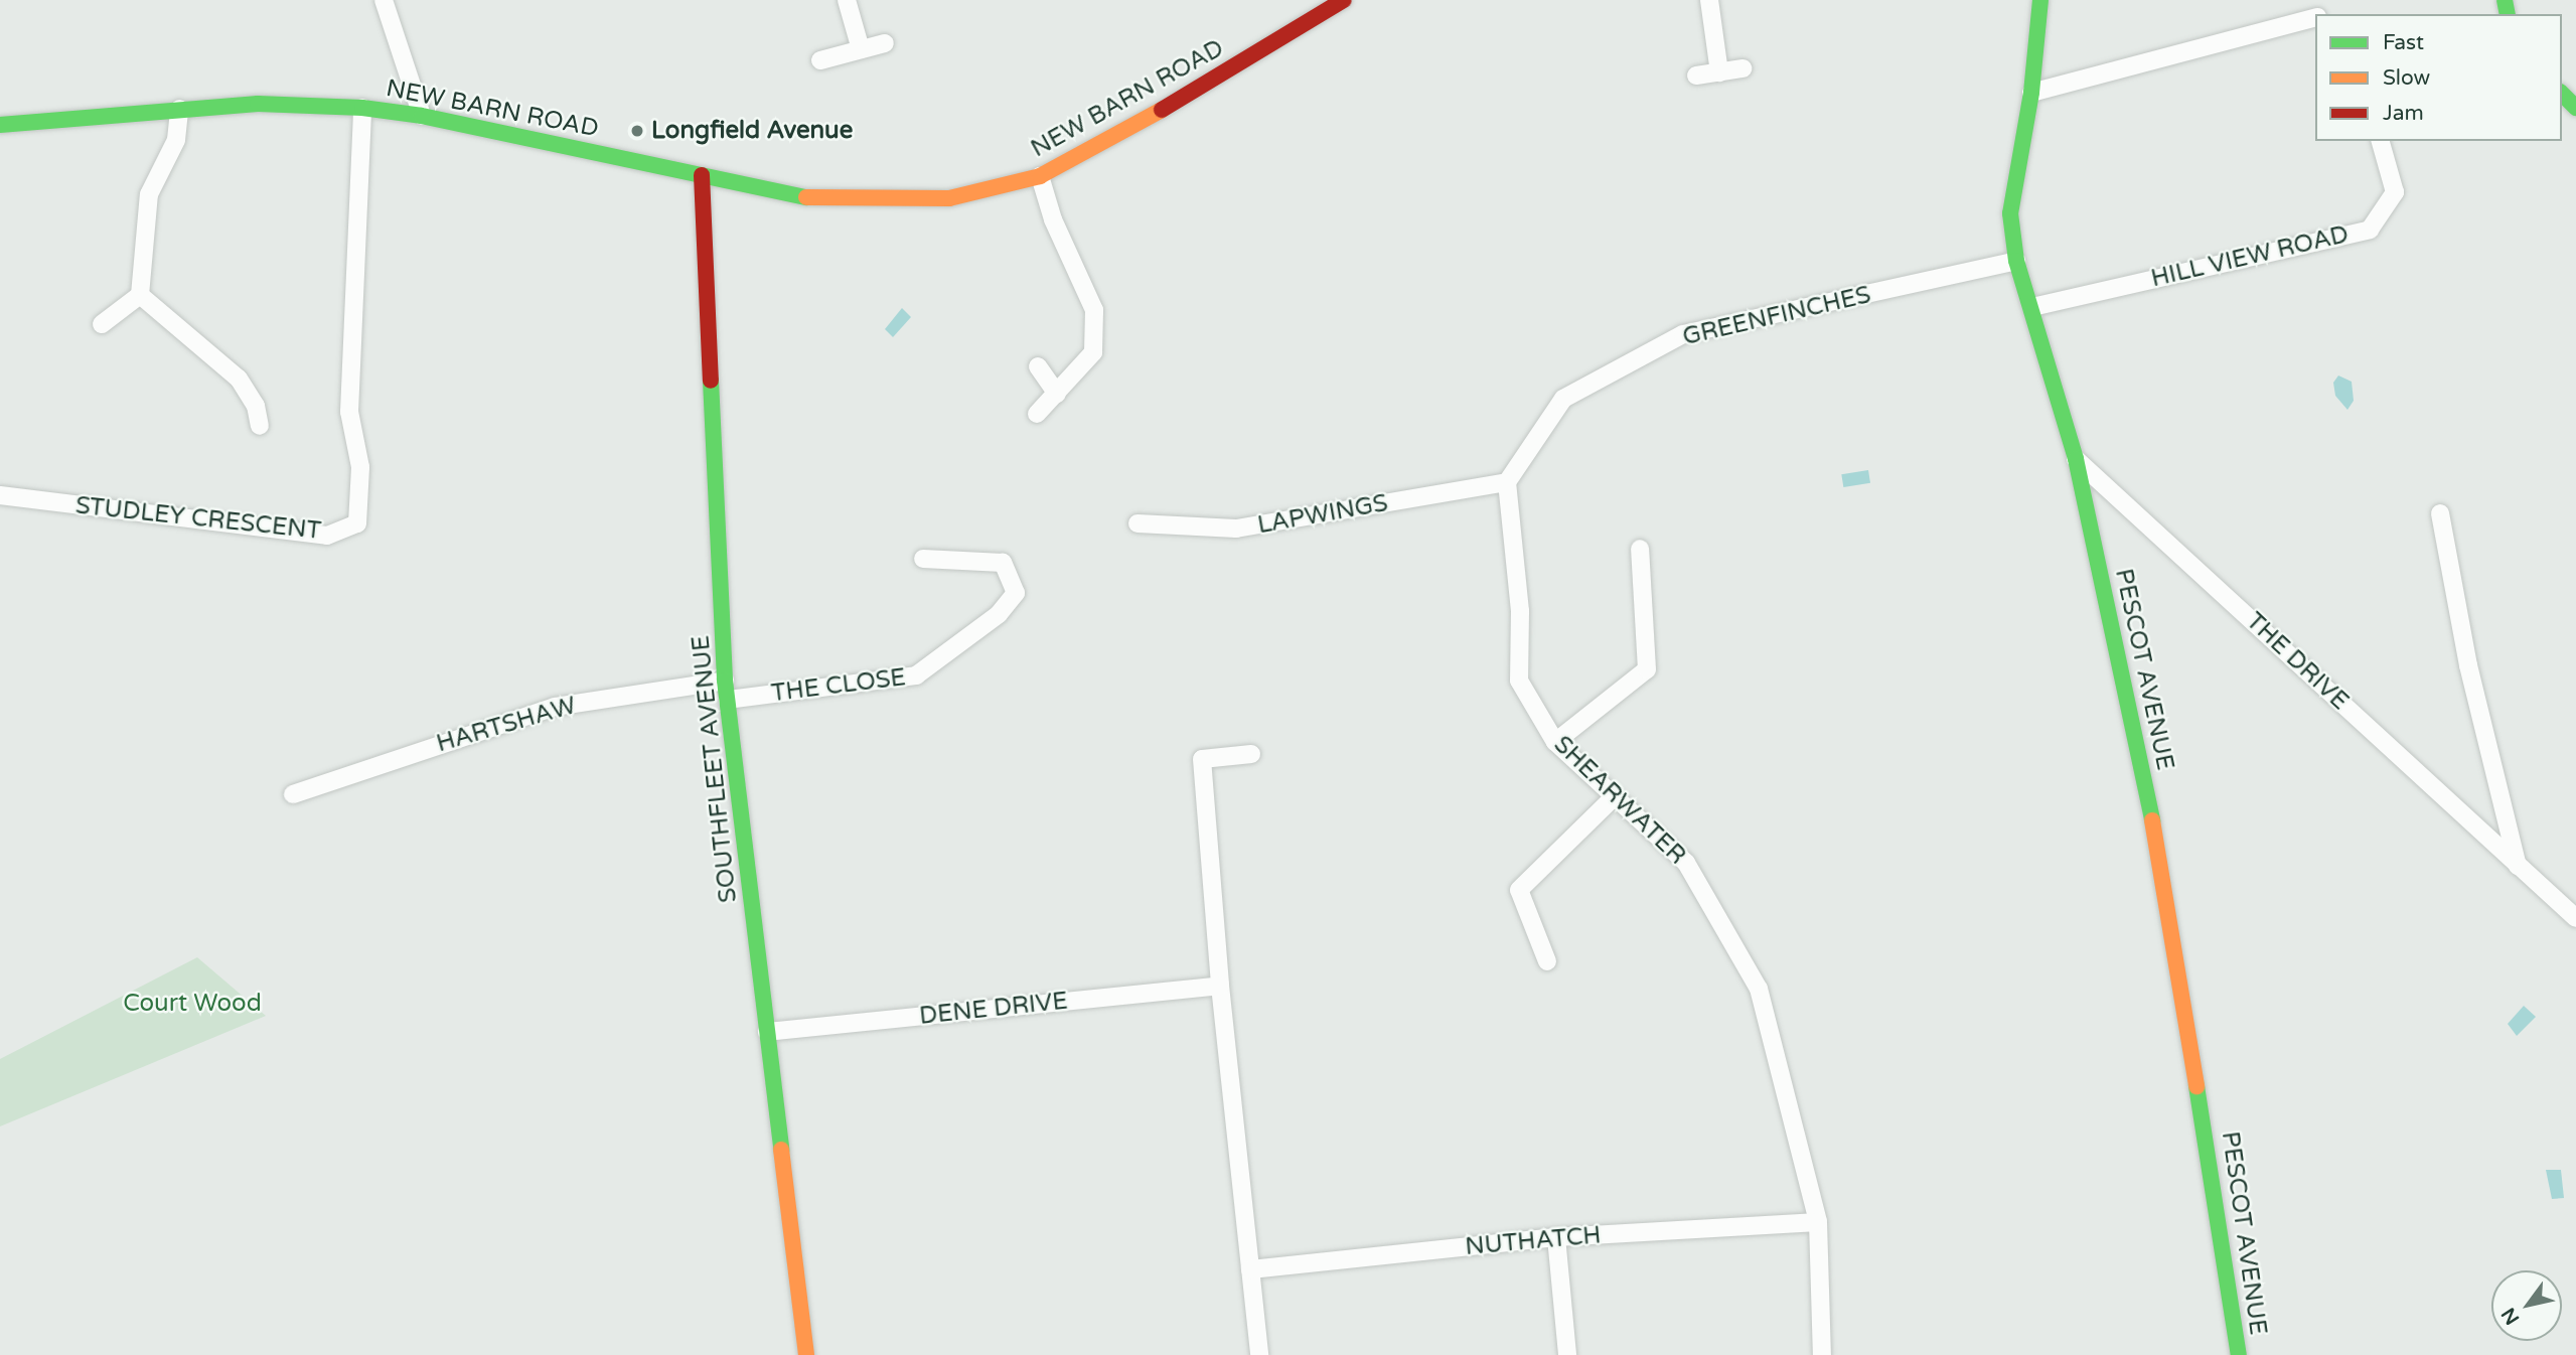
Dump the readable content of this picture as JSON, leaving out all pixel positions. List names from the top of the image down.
{
  "streets": {
    "street": [
      "NEW BARN ROAD",
      "HILL VIEW ROAD",
      "GREENFINCHES",
      "LAPWINGS",
      "STUDLEY CRESCENT",
      "THE DRIVE",
      "PESCOT AVENUE",
      "THE CLOSE",
      "HARTSHAW",
      "SOUTHFLEET AVENUE",
      "SHEARWATER",
      "DENE DRIVE",
      "NUTHATCH"
    ]
  },
  "crossings": [
    ["NEW BARN ROAD", "STUDLEY CRESCENT"],
    ["NEW BARN ROAD", "SOUTHFLEET AVENUE"],
    ["HILL VIEW ROAD", "PESCOT AVENUE"],
    ["GREENFINCHES", "LAPWINGS"],
    ["GREENFINCHES", "PESCOT AVENUE"],
    ["GREENFINCHES", "SHEARWATER"],
    ["LAPWINGS", "SHEARWATER"],
    ["THE DRIVE", "PESCOT AVENUE"],
    ["THE CLOSE", "SOUTHFLEET AVENUE"],
    ["HARTSHAW", "SOUTHFLEET AVENUE"],
    ["SOUTHFLEET AVENUE", "DENE DRIVE"],
    ["SHEARWATER", "NUTHATCH"]
  ],
  "parks": ["Court Wood"],
  "places": ["Longfield Avenue"],
  "legend": ["Fast", "Slow", "Jam"],
  "north": "bottom left"
}
